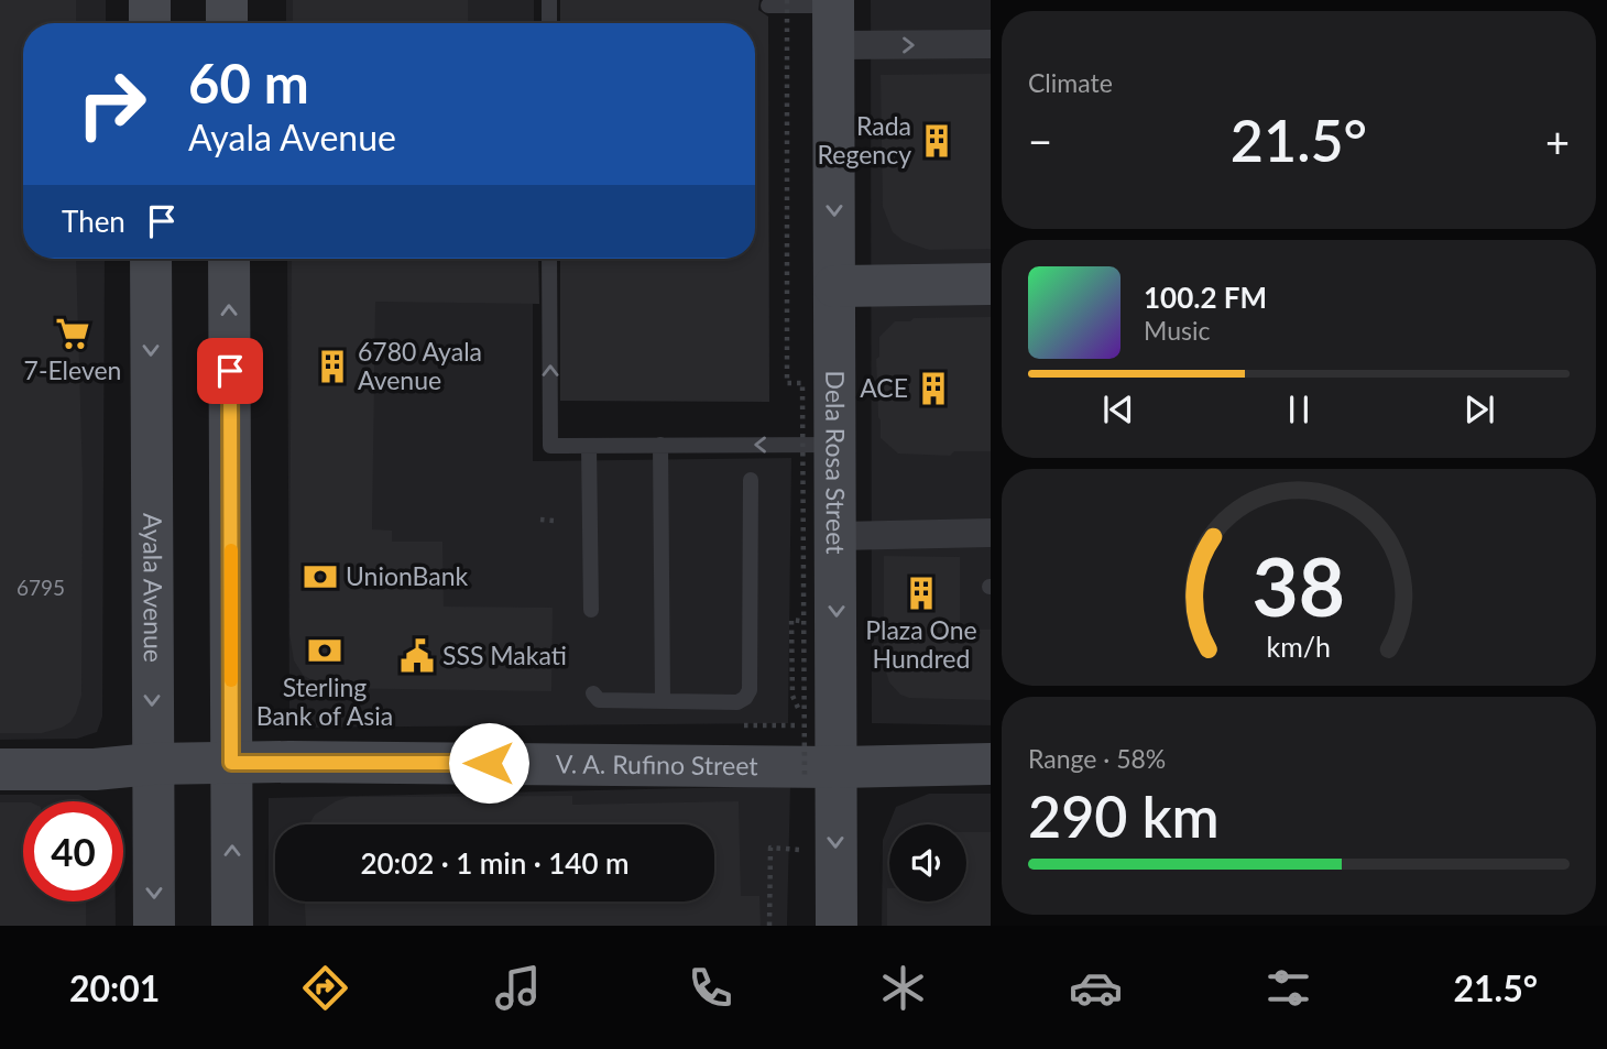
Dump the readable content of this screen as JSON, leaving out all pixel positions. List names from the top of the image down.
{
  "streets": {
    "street": ["Dela Rosa Street", "Ayala Avenue", "V. A. Rufino Street"]
  },
  "crossings": [
    ["Dela Rosa Street", "V. A. Rufino Street"],
    ["Ayala Avenue", "V. A. Rufino Street"]
  ],
  "one_way": ["Dela Rosa Street"],
  "places": {
    "building": [
      "Rada Regency",
      "6780 Ayala Avenue",
      "ACE",
      "Plaza One Hundred"
    ],
    "supermarket": ["7-Eleven"],
    "bank": ["UnionBank", "Sterling Bank of Asia"],
    "public building": ["SSS Makati"]
  },
  "house_numbers": ["6795"],
  "page": {
    "tile": [
      "Climate",
      ["Range · 58%", "290 km"]
    ],
    "turn": ["60 m", "Ayala Avenue"],
    "heat": ["−", "21.5°", "+"],
    "then": "Then",
    "song": ["100.2 FM", "Music"],
    "limit": "40",
    "trip": "20:02 · 1 min · 140 m",
    "tabs": ["20:01", "21.5°"],
    "gauge": ["38", "km/h"]
  }
}
